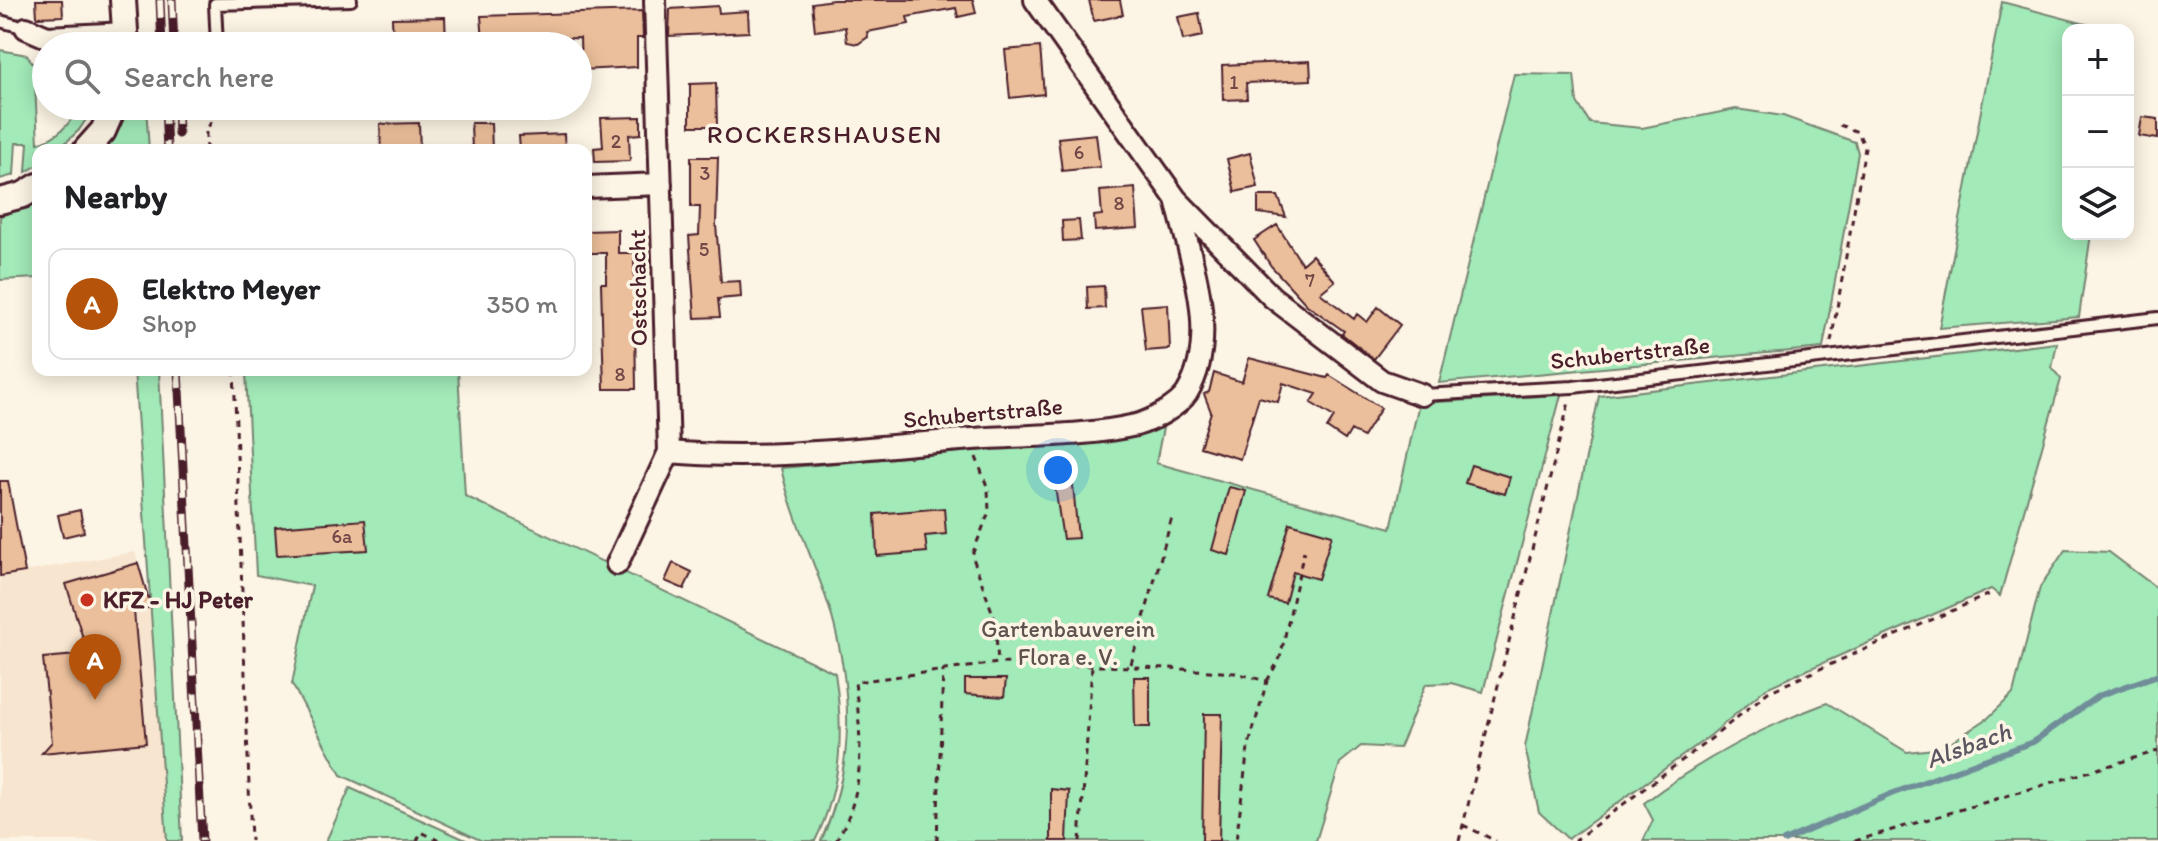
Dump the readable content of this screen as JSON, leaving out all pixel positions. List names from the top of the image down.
{
  "streets": {
    "street": ["Ostschacht", "Schubertstraße"]
  },
  "crossings": [
    ["Ostschacht", "Schubertstraße"]
  ],
  "districts": ["ROCKERSHAUSEN"],
  "water": ["Alsbach"],
  "parks": ["Gartenbauverein Flora e. V."],
  "places": ["KFZ - HJ Peter"],
  "house_numbers": [
    "1",
    "2",
    "6",
    "3",
    "8",
    "5",
    "7",
    "8",
    "6a"
  ],
  "page": {
    "map_buttons": ["+", "−"],
    "search": "Search here",
    "heading": "Nearby",
    "list": [
      {
        "mark": "A",
        "name": "Elektro Meyer",
        "note": "Shop",
        "value": "350 m"
      }
    ],
    "pins": "A"
  }
}
